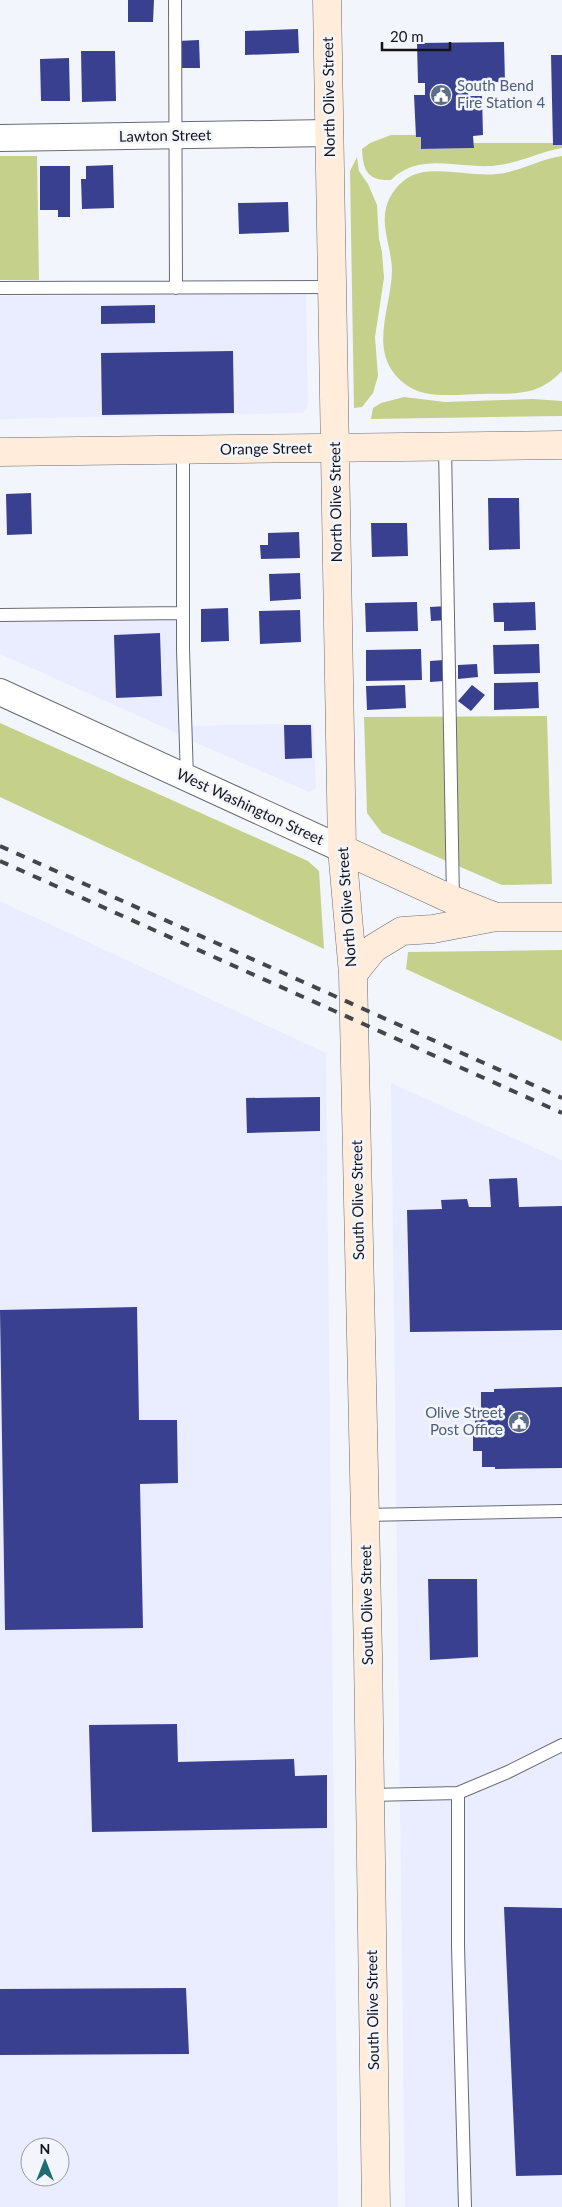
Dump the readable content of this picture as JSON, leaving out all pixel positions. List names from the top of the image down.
{
  "streets": {
    "street": [
      "North Olive Street",
      "Lawton Street",
      "Orange Street",
      "West Washington Street",
      "South Olive Street"
    ]
  },
  "crossings": [
    ["North Olive Street", "Lawton Street"],
    ["North Olive Street", "Orange Street"],
    ["North Olive Street", "West Washington Street"],
    ["North Olive Street", "South Olive Street"]
  ],
  "places": {
    "public building": ["South Bend Fire Station 4", "Olive Street Post Office"]
  },
  "scale_bar": "20 m",
  "north": "top"
}
